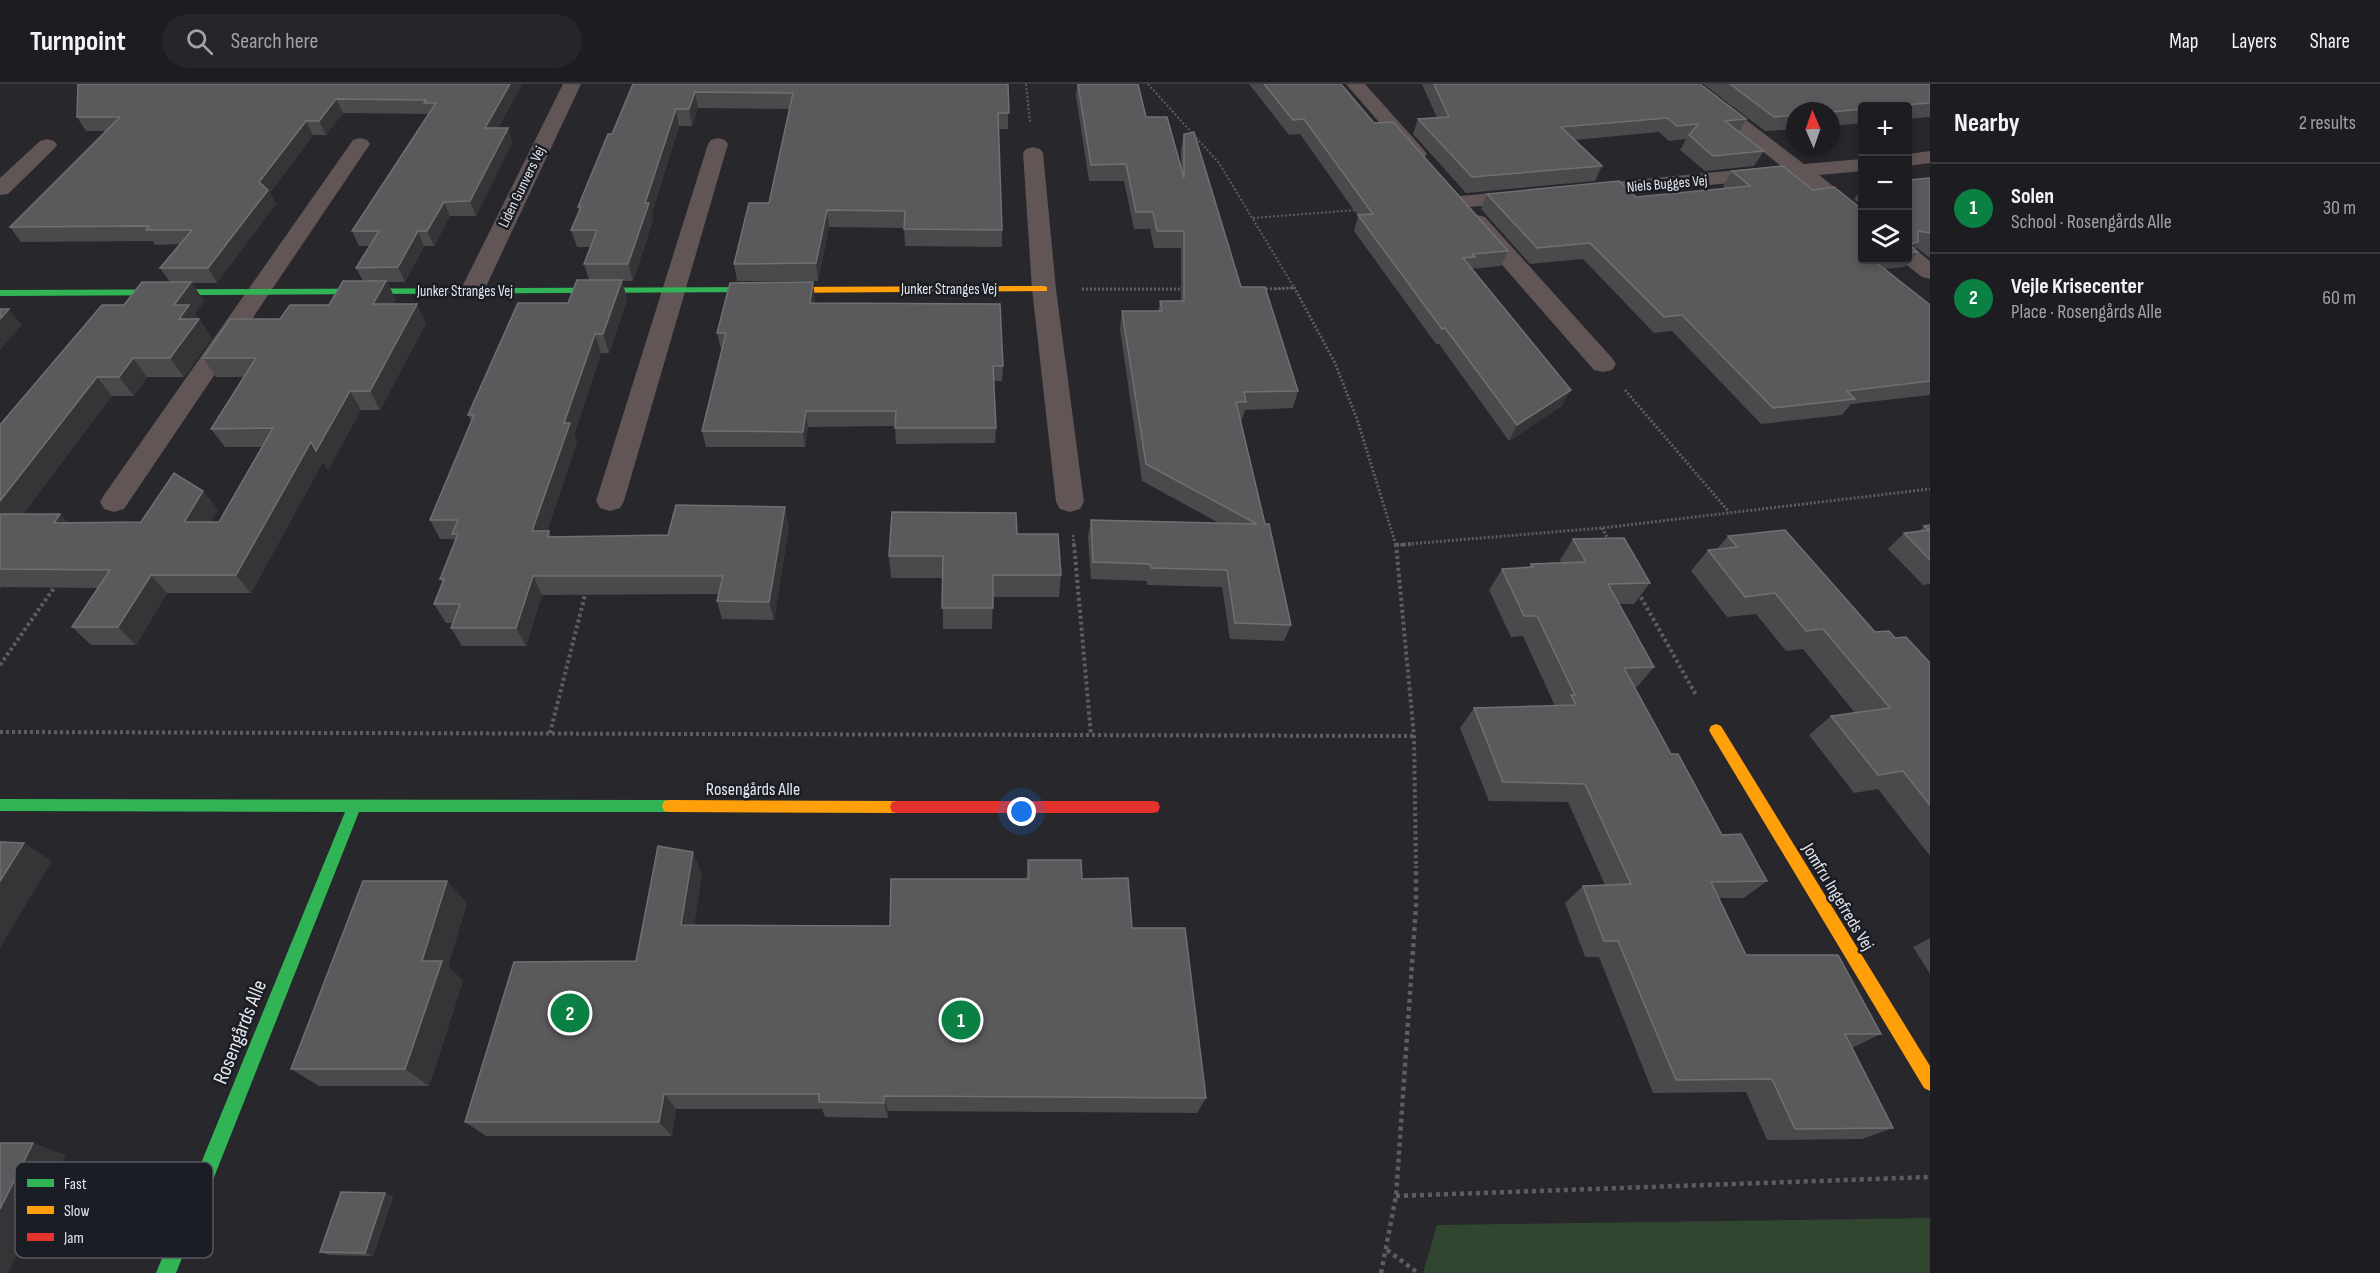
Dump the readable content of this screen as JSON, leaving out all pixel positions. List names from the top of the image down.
{
  "streets": {
    "street": [
      "Niels Bugges Vej",
      "Liden Gunvers Vej",
      "Junker Stranges Vej",
      "Rosengårds Alle",
      "Jomfru Ingefreds Vej"
    ]
  },
  "crossings": [
    ["Liden Gunvers Vej", "Junker Stranges Vej"]
  ],
  "legend": ["Fast", "Slow", "Jam"],
  "north": "top",
  "page": {
    "header": "Turnpoint",
    "search": "Search here",
    "nav": ["Map", "Layers", "Share"],
    "heading": ["Nearby", "2 results"],
    "map_buttons": ["+", "−"],
    "list": [
      {
        "mark": "1",
        "name": "Solen",
        "note": "School · Rosengårds Alle",
        "value": "30 m"
      },
      {
        "mark": "2",
        "name": "Vejle Krisecenter",
        "note": "Place · Rosengårds Alle",
        "value": "60 m"
      }
    ],
    "pins": ["2", "1"]
  }
}
